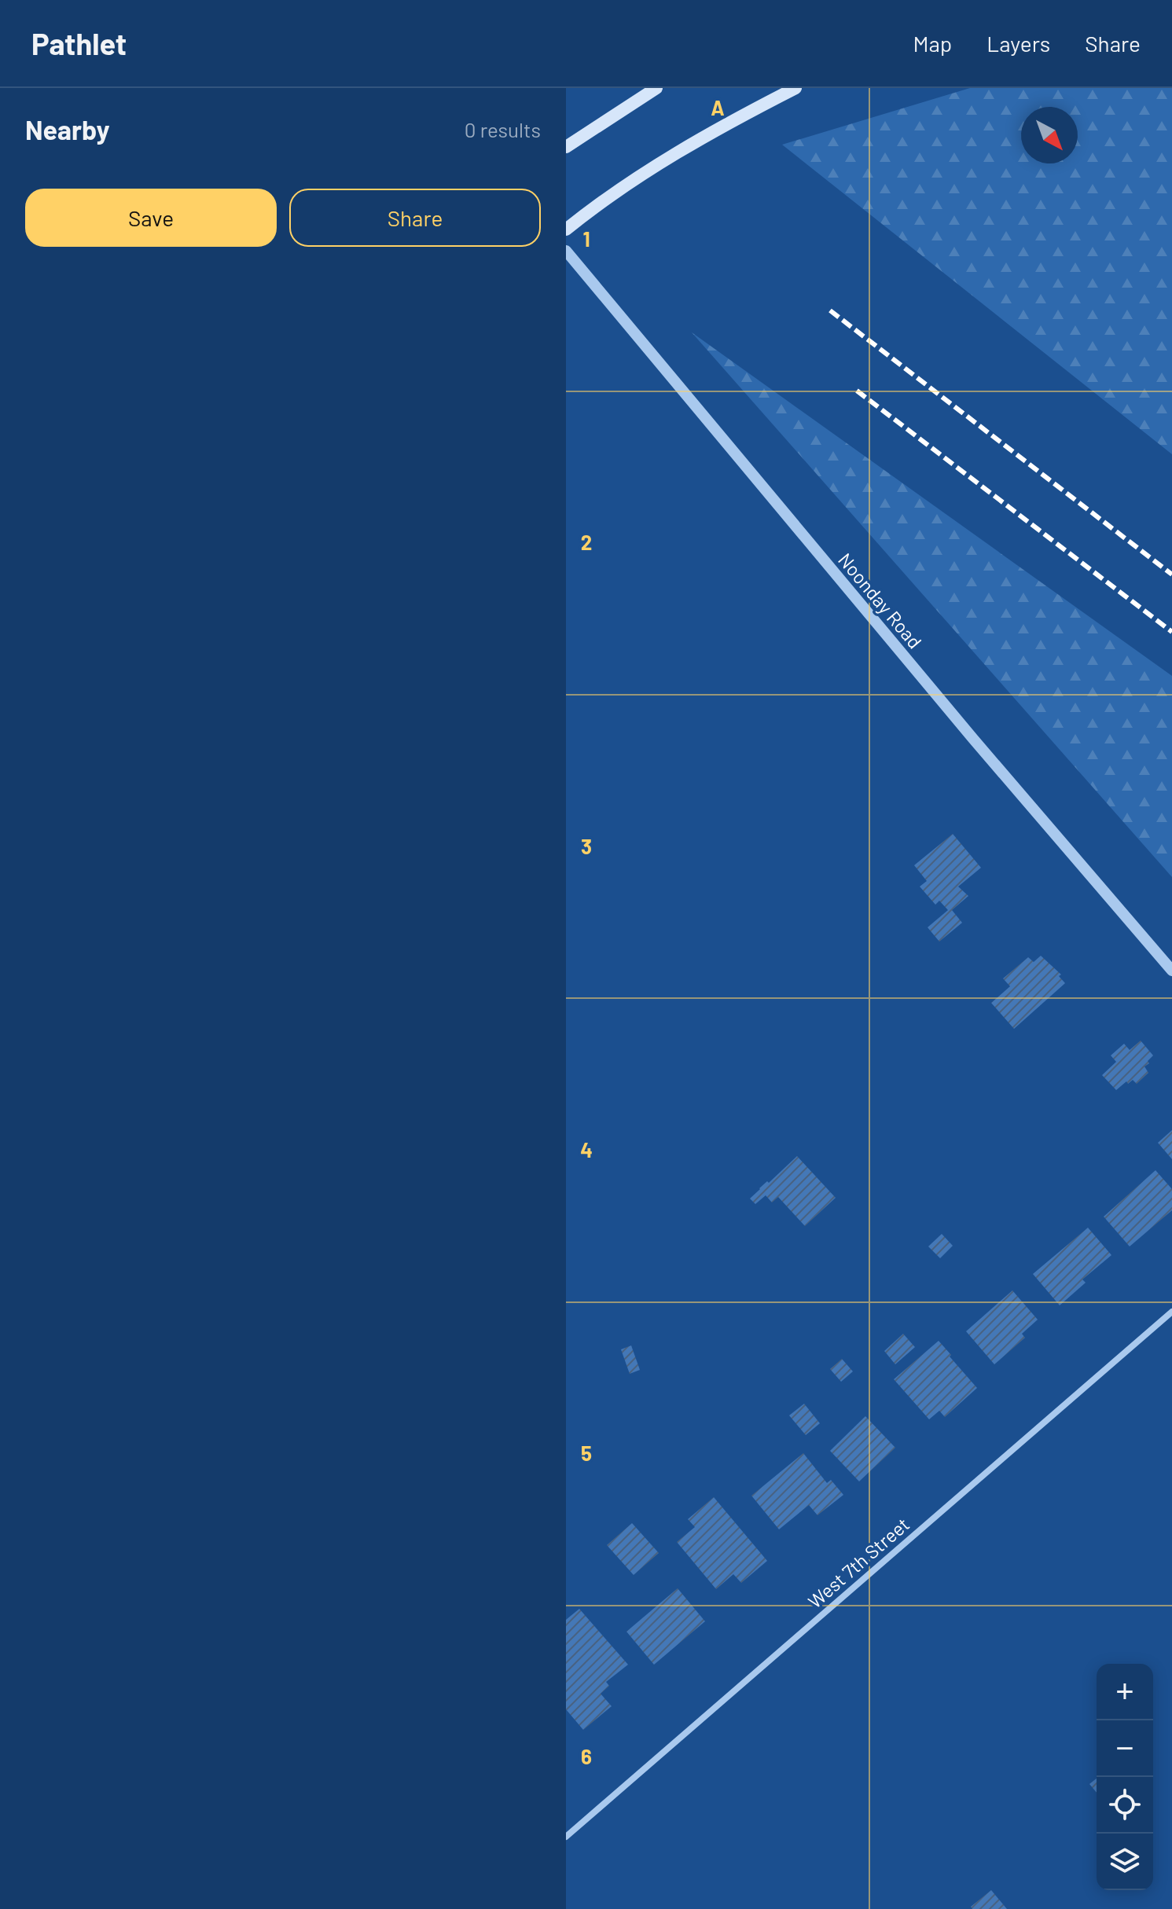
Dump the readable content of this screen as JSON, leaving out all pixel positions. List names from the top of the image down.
{
  "streets": {
    "street": ["Noonday Road", "West 7th Street"]
  },
  "north": "bottom right",
  "page": {
    "header": "Pathlet",
    "nav": ["Map", "Layers", "Share"],
    "heading": ["Nearby", "0 results"],
    "buttons": ["Save", "Share"],
    "map_buttons": ["+", "−"]
  },
  "grid": {
    "columns": ["A"],
    "rows": [
      "1",
      "2",
      "3",
      "4",
      "5",
      "6"
    ]
  }
}
